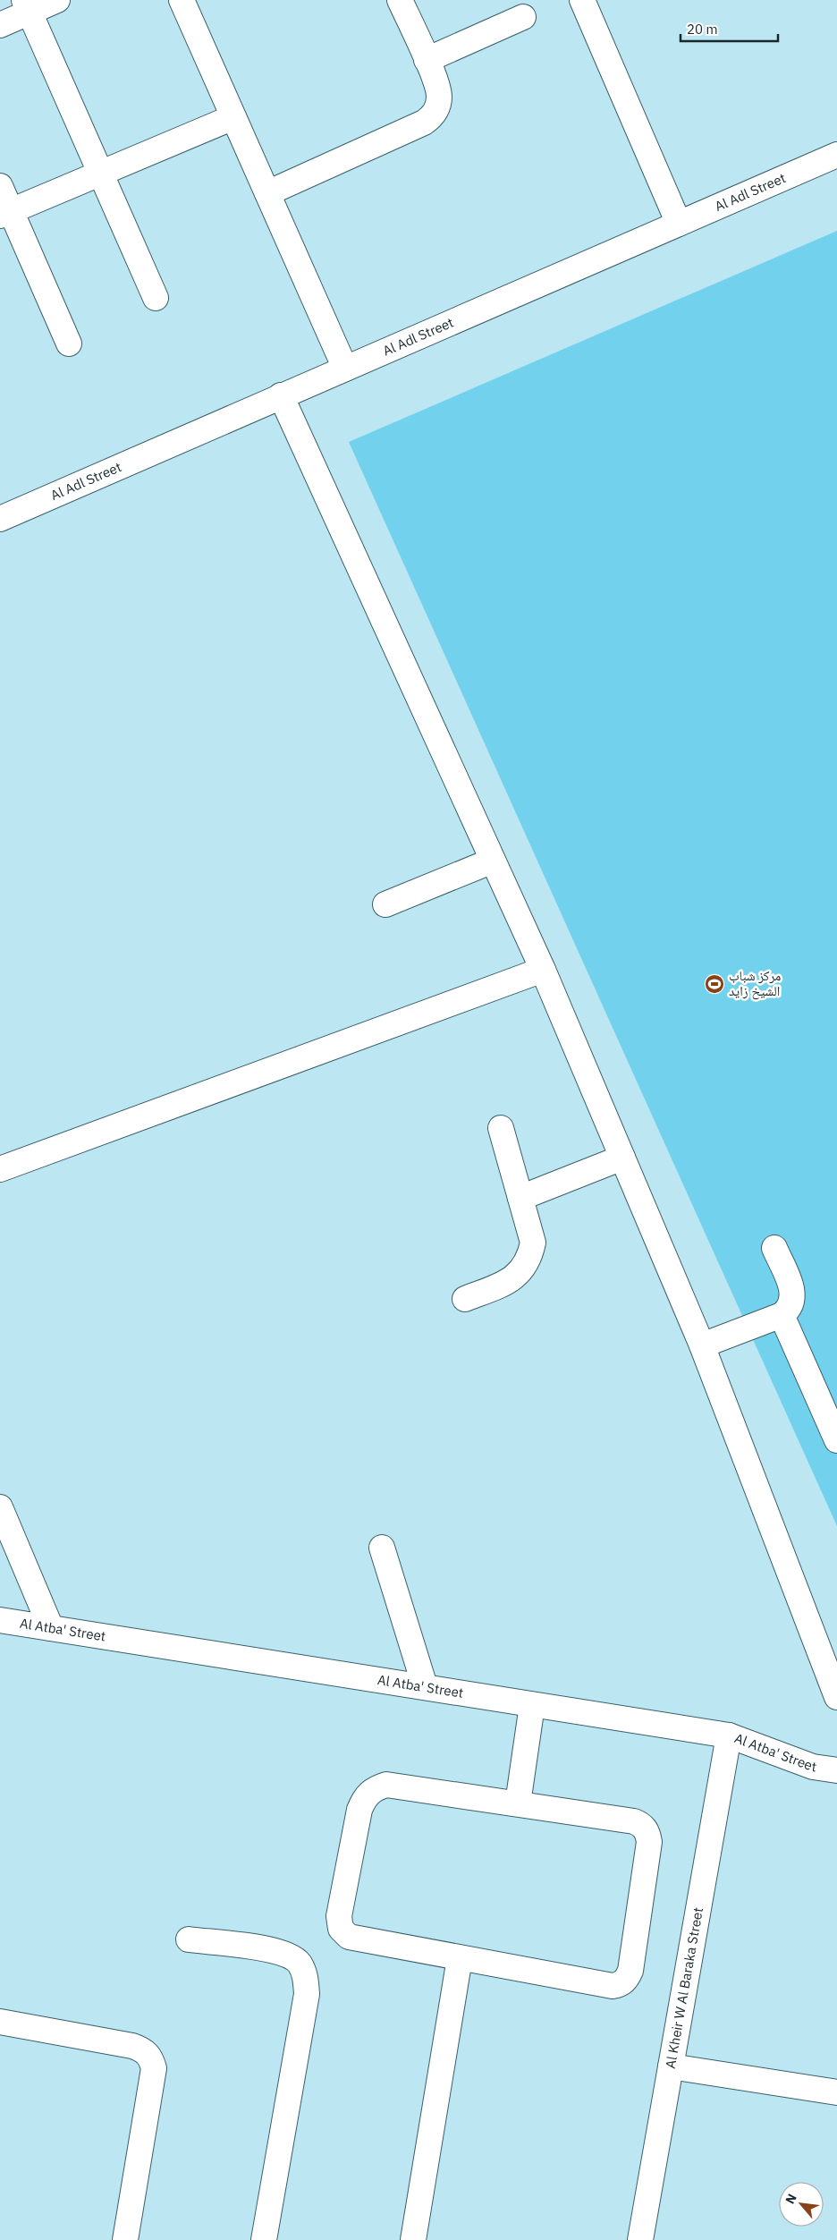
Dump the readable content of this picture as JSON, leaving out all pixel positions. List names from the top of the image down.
{
  "streets": {
    "street": ["Al Adl Street", "Al Atba' Street", "Al Kheir W Al Baraka Street"]
  },
  "crossings": [
    ["Al Atba' Street", "Al Kheir W Al Baraka Street"]
  ],
  "places": {
    "sports": ["مركز شباب الشيخ زايد"]
  },
  "scale_bar": "20 m",
  "north": "top left"
}
